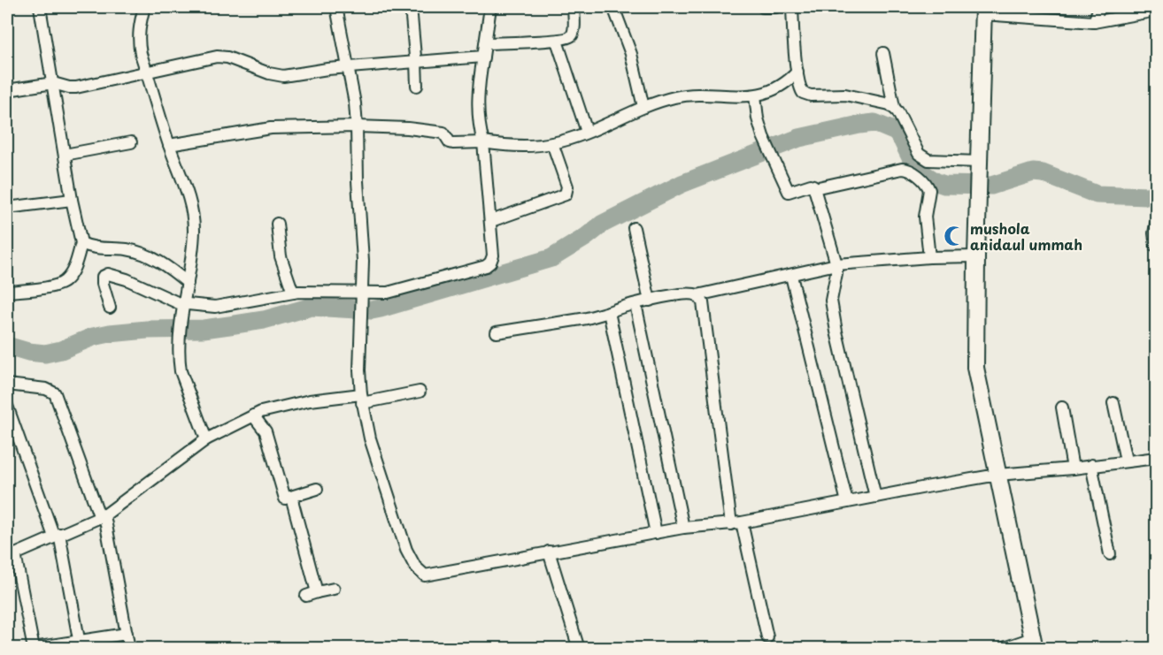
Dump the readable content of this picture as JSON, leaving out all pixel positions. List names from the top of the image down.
{
  "places": {
    "mosque": ["mushola anidaul ummah"]
  }
}
